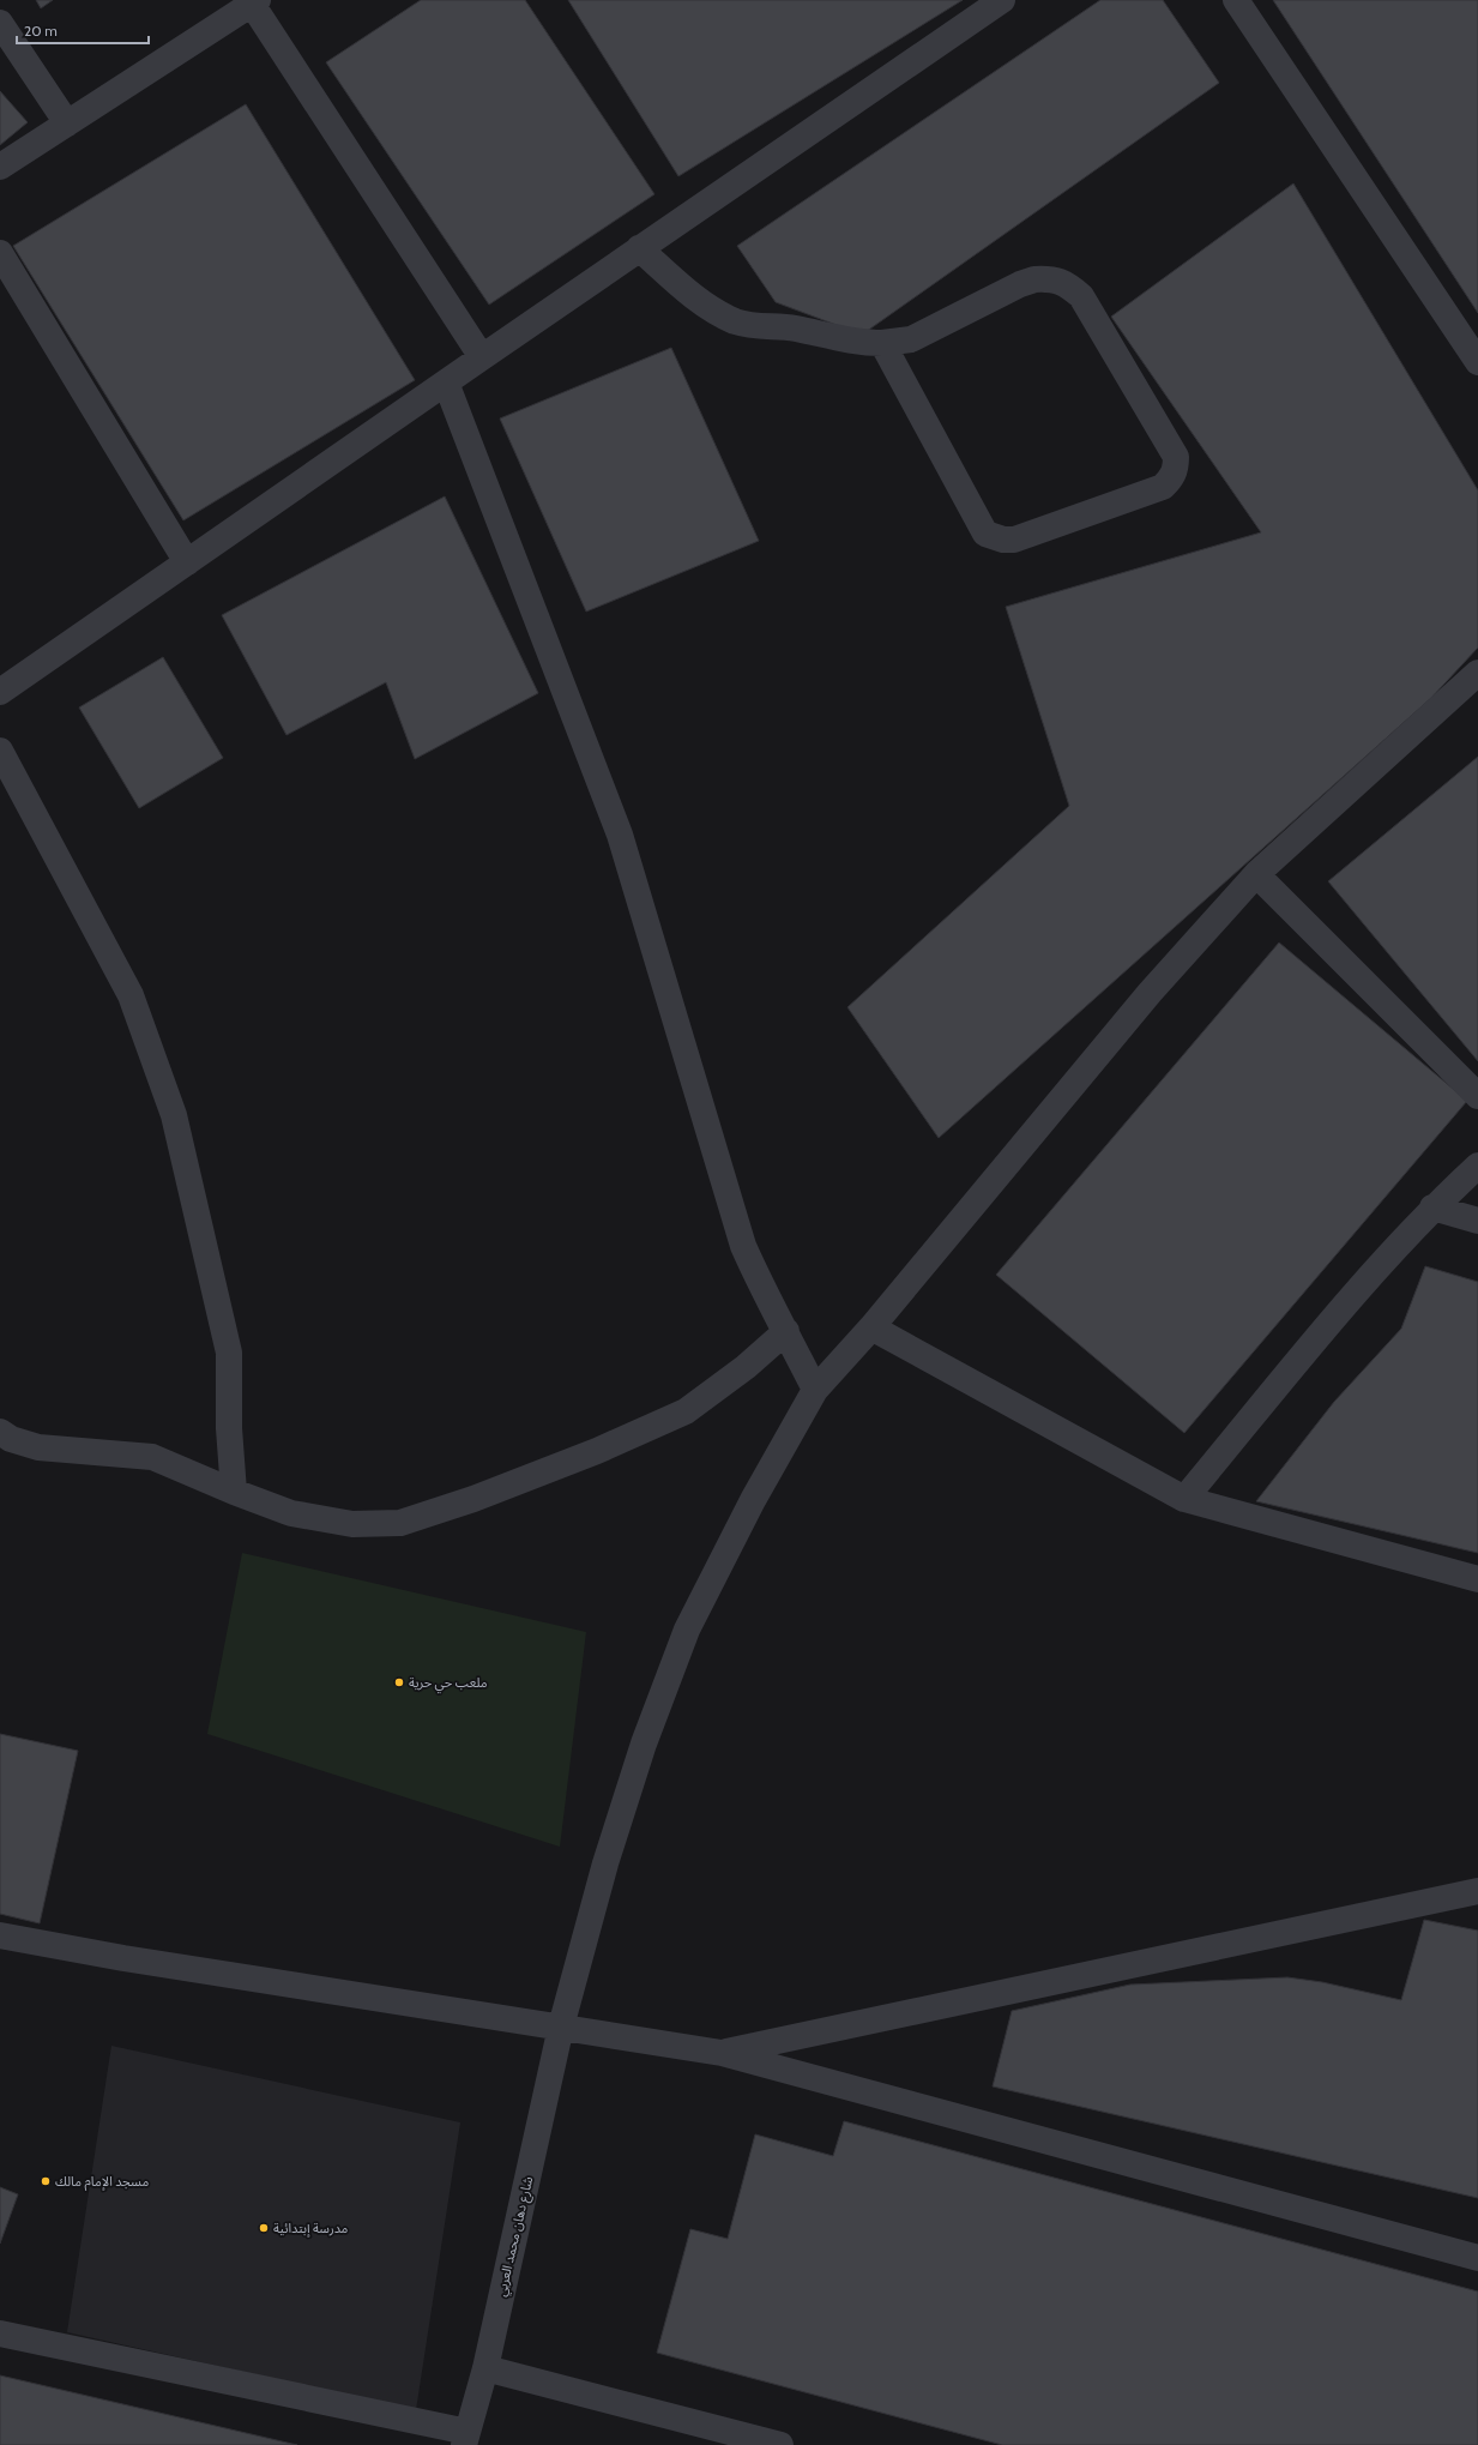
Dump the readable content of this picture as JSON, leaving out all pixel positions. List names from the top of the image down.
{
  "streets": {
    "street": ["شارع دهان محمد العربي"]
  },
  "places": ["ملعب حي حرية", "مسجد الإمام مالك", "مدرسة إبتدائية"],
  "scale_bar": "20 m"
}
